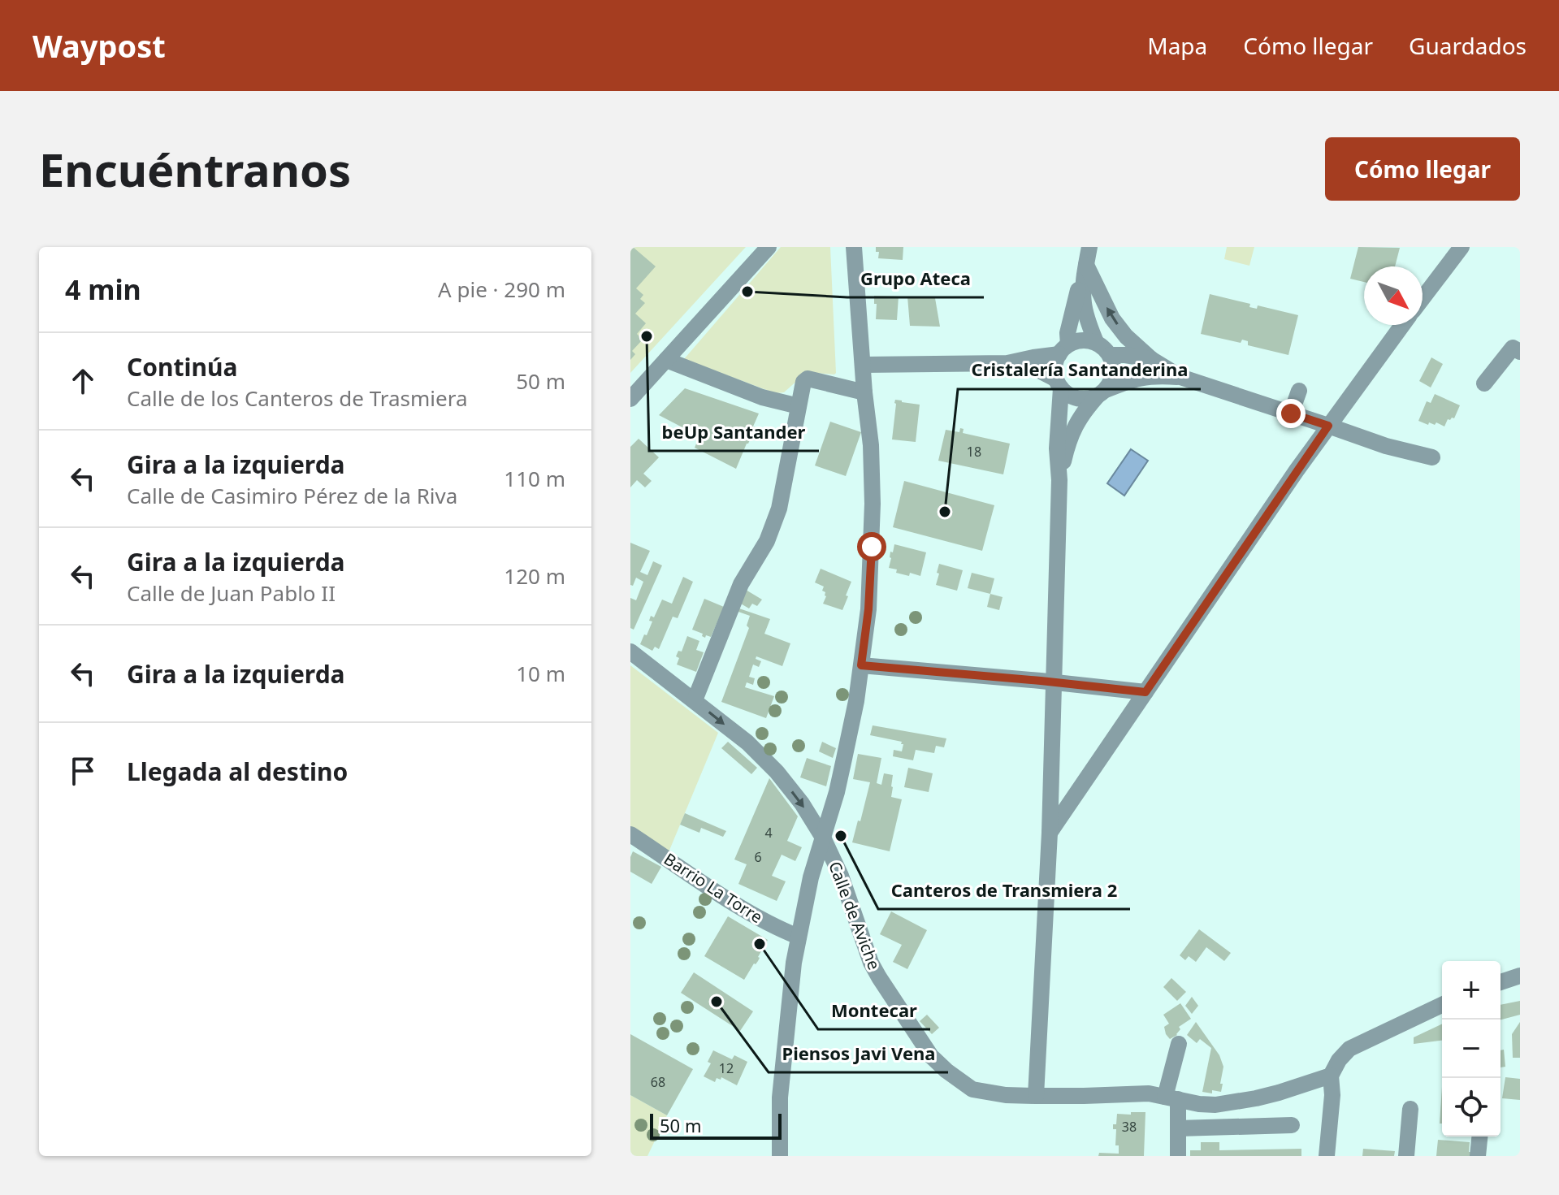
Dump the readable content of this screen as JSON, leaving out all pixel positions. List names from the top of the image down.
{
  "streets": {
    "street": ["Barrio La Torre", "Calle de Aviche"]
  },
  "crossings": [
    ["Barrio La Torre", "Calle de Aviche"]
  ],
  "places": [
    "Grupo Ateca",
    "beUp Santander",
    "Cristalería Santanderina",
    "Canteros de Transmiera 2",
    "Montecar",
    "Piensos Javi Vena"
  ],
  "house_numbers": [
    "18",
    "4",
    "6",
    "12",
    "68",
    "38"
  ],
  "scale_bar": "50 m",
  "north": "bottom right",
  "page": {
    "header": "Waypost",
    "nav": ["Mapa", "Cómo llegar", "Guardados"],
    "buttons": "Cómo llegar",
    "title": "Encuéntranos",
    "heading": ["4 min", "A pie · 290 m"],
    "list": [
      ["Continúa", "Calle de los Canteros de Trasmiera", "50 m"],
      ["Gira a la izquierda", "Calle de Casimiro Pérez de la Riva", "110 m"],
      ["Gira a la izquierda", "Calle de Juan Pablo II", "120 m"],
      ["Gira a la izquierda", "10 m"],
      "Llegada al destino"
    ],
    "map_buttons": ["+", "−"],
    "scale": "50 m"
  }
}
